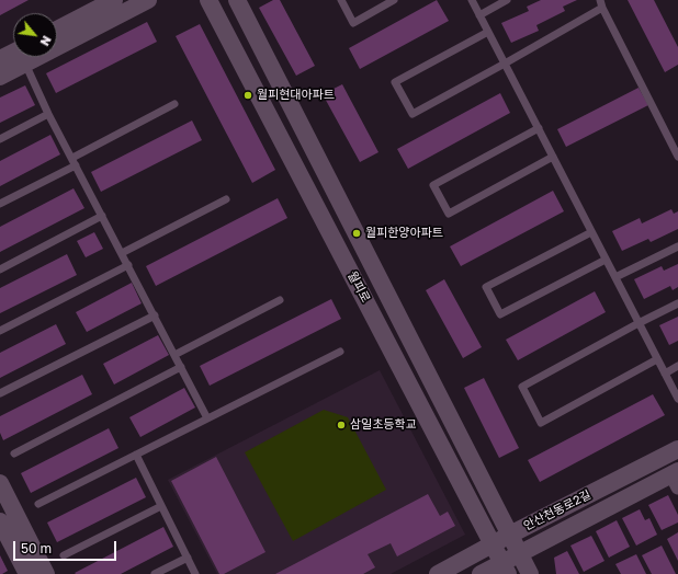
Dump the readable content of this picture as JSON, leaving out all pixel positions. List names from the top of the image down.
{
  "streets": {
    "street": ["월피로", "안산천동로2길"]
  },
  "crossings": [
    ["월피로", "안산천동로2길"]
  ],
  "places": ["월피현대아파트", "월피한양아파트", "삼일초등학교"],
  "scale_bar": "50 m",
  "north": "bottom right"
}
